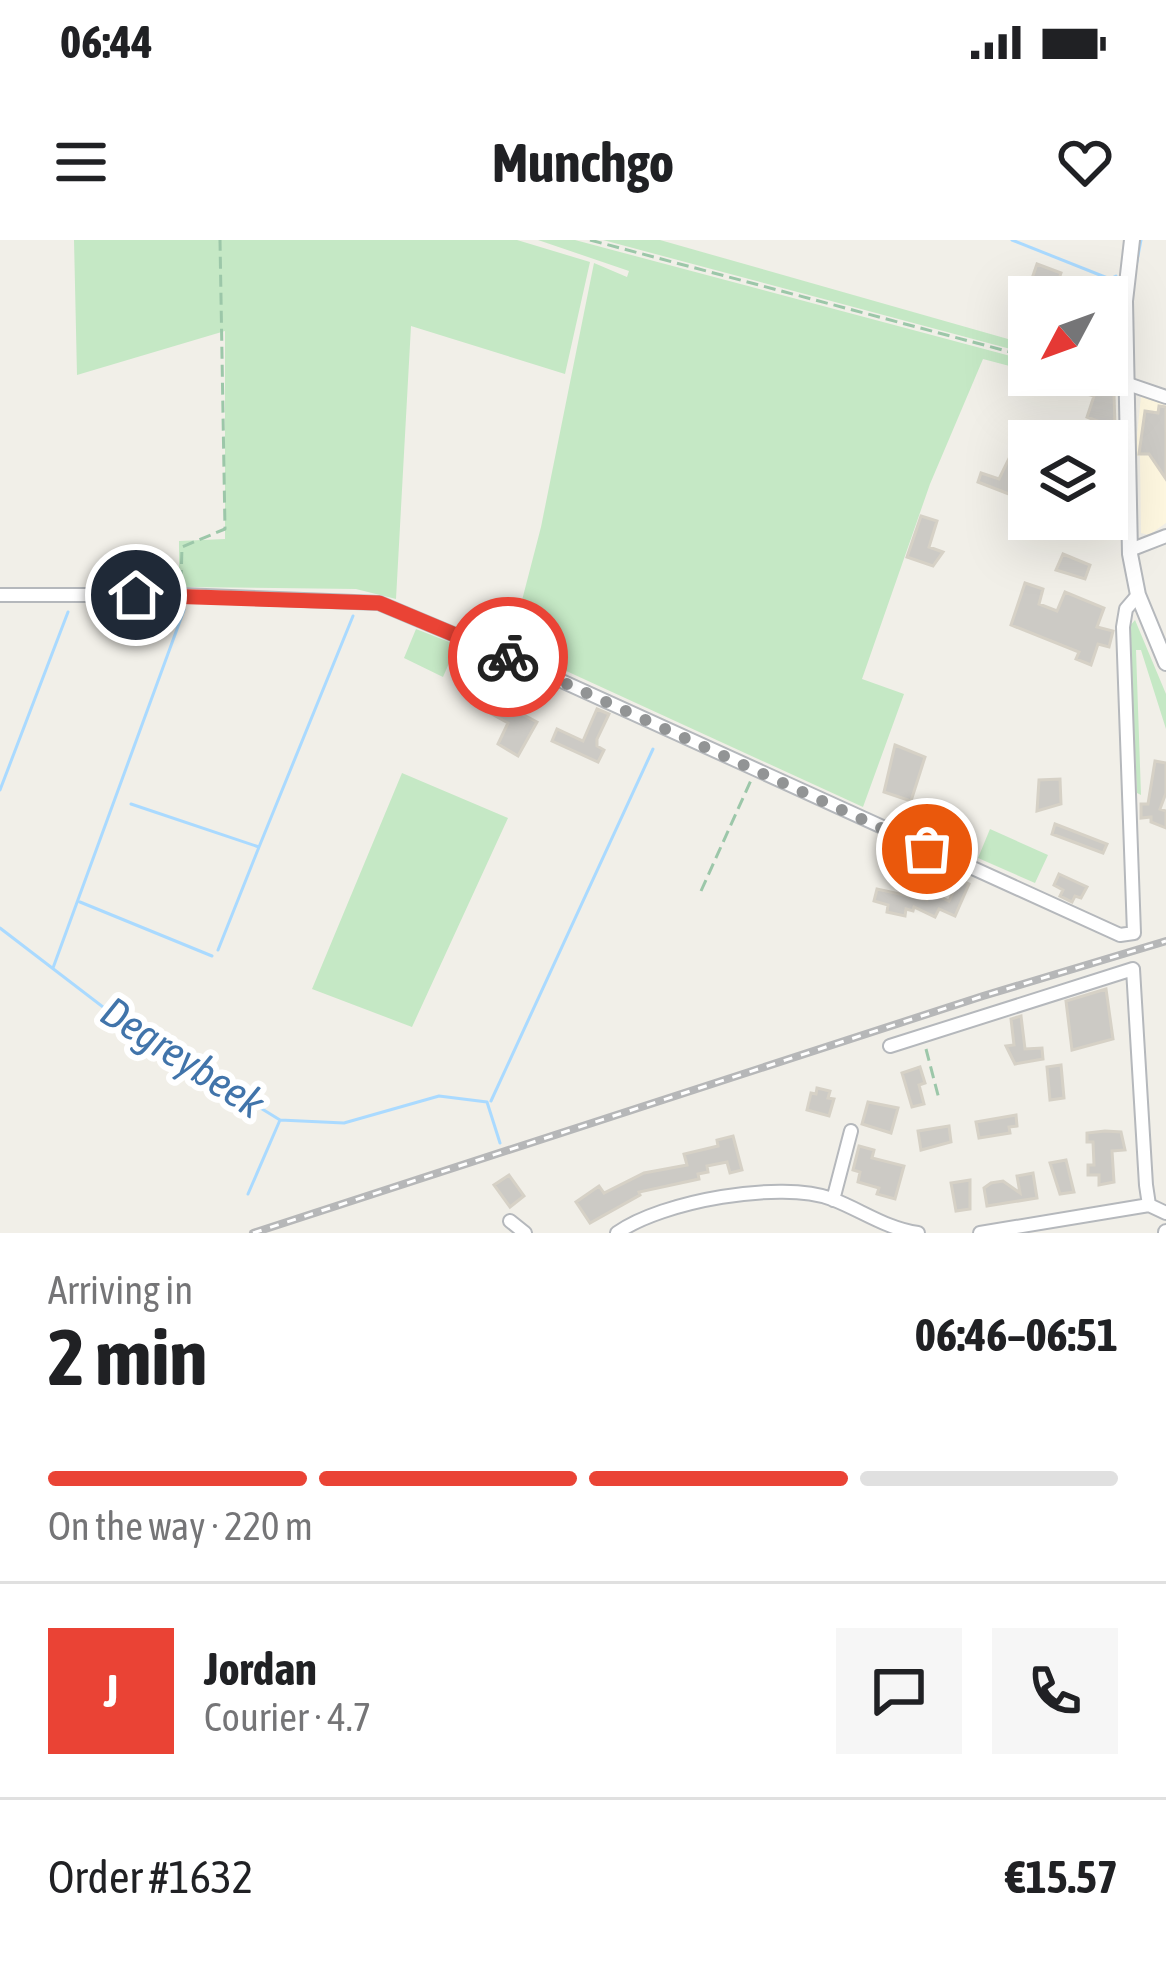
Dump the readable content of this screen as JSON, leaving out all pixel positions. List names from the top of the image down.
{
  "water": ["Degreybeek"],
  "north": "bottom left",
  "page": {
    "status": "06:44",
    "header": "Munchgo",
    "heading": ["2 min", "Arriving in", "06:46–06:51"],
    "panel": [
      "Jordan",
      "Courier · 4.7",
      "Order #1632",
      "€15.57"
    ],
    "bar": "On the way · 220 m",
    "round": "J"
  }
}
